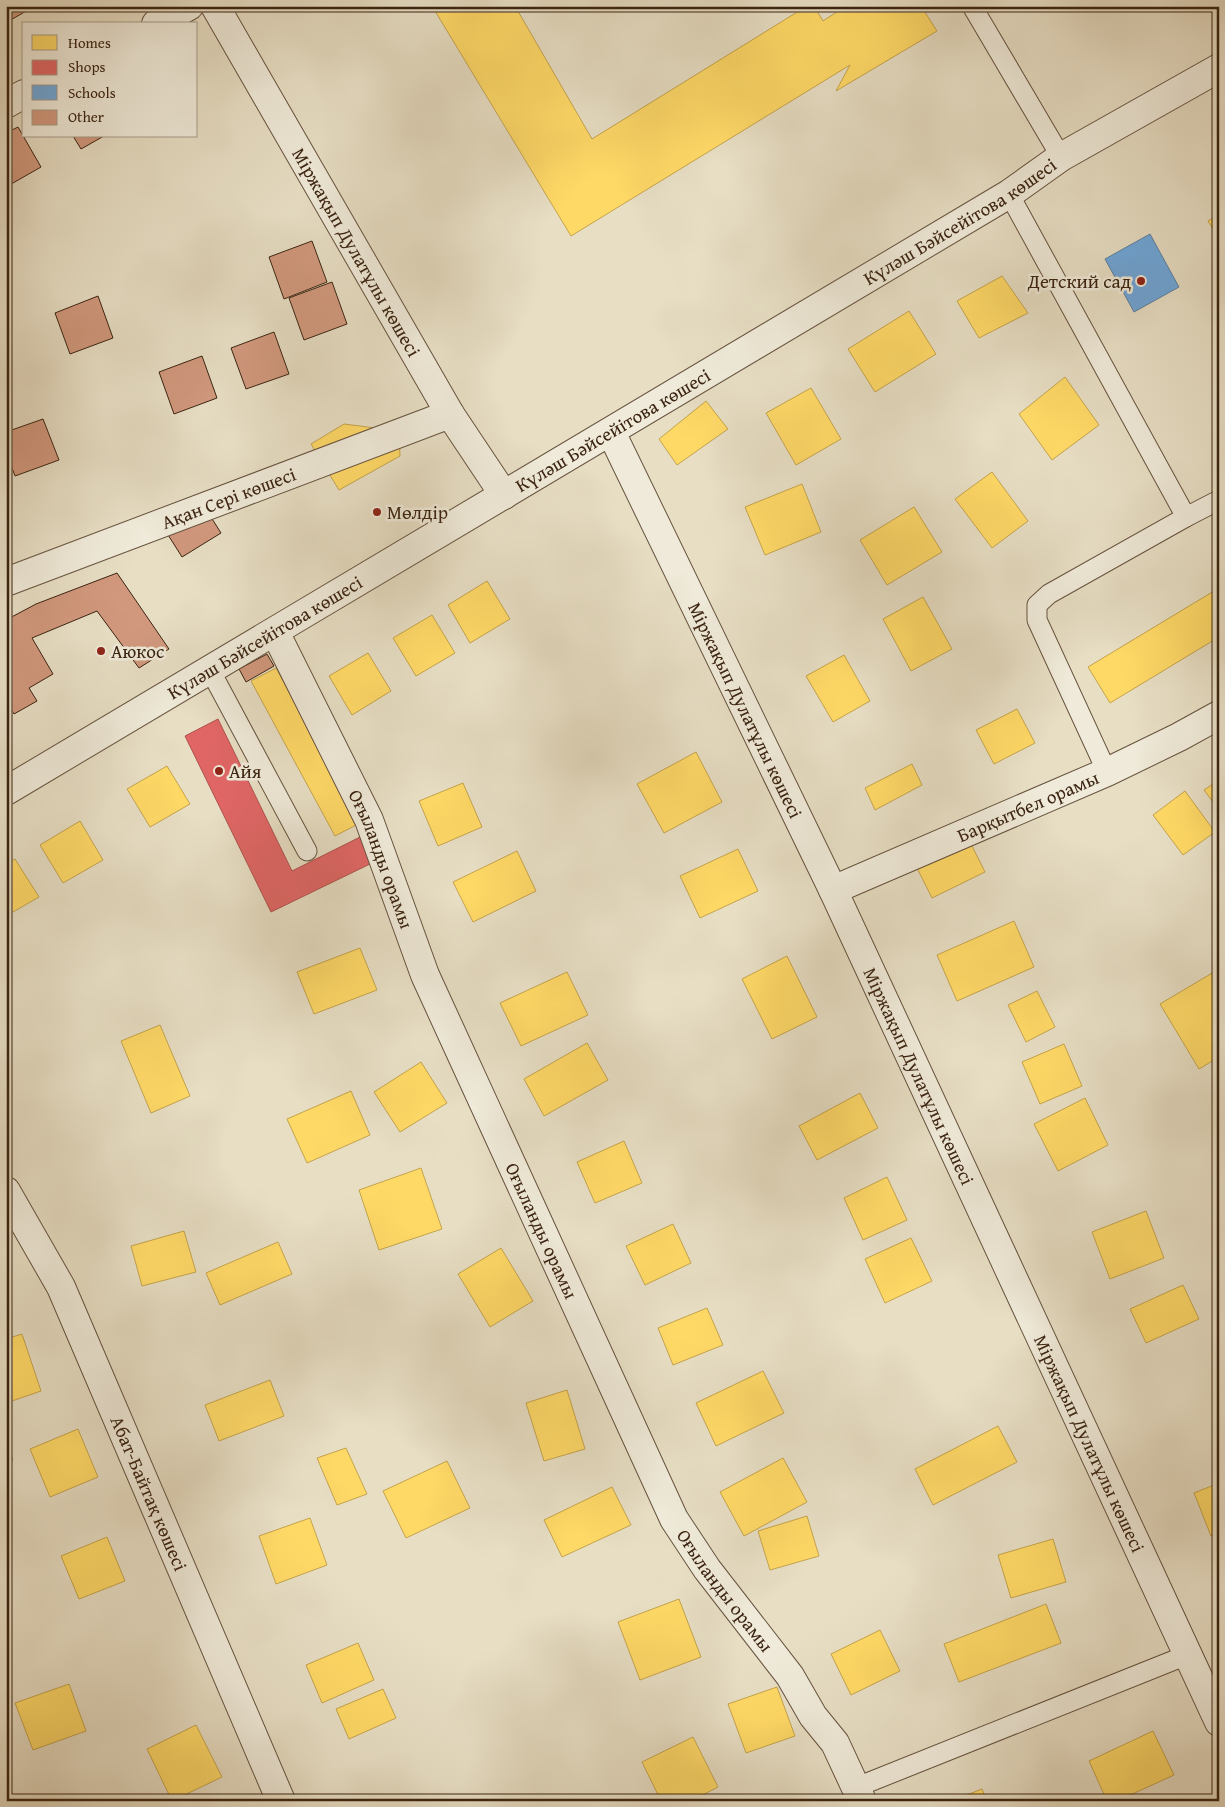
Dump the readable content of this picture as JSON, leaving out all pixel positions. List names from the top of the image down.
{
  "streets": {
    "street": [
      "Күләш Бәйсейітова көшесі",
      "Міржақып Дулатұлы көшесі",
      "Ақан Сері көшесі",
      "Барқытбел орамы",
      "Оғыланды орамы",
      "Абат-Байтақ көшесі"
    ]
  },
  "crossings": [
    ["Күләш Бәйсейітова көшесі", "Міржақып Дулатұлы көшесі"],
    ["Күләш Бәйсейітова көшесі", "Оғыланды орамы"],
    ["Міржақып Дулатұлы көшесі", "Ақан Сері көшесі"],
    ["Міржақып Дулатұлы көшесі", "Барқытбел орамы"]
  ],
  "places": [
    "Детский сад",
    "Мөлдiр",
    "Аюкос",
    "Айя"
  ],
  "legend": [
    "Homes",
    "Shops",
    "Schools",
    "Other"
  ]
}
